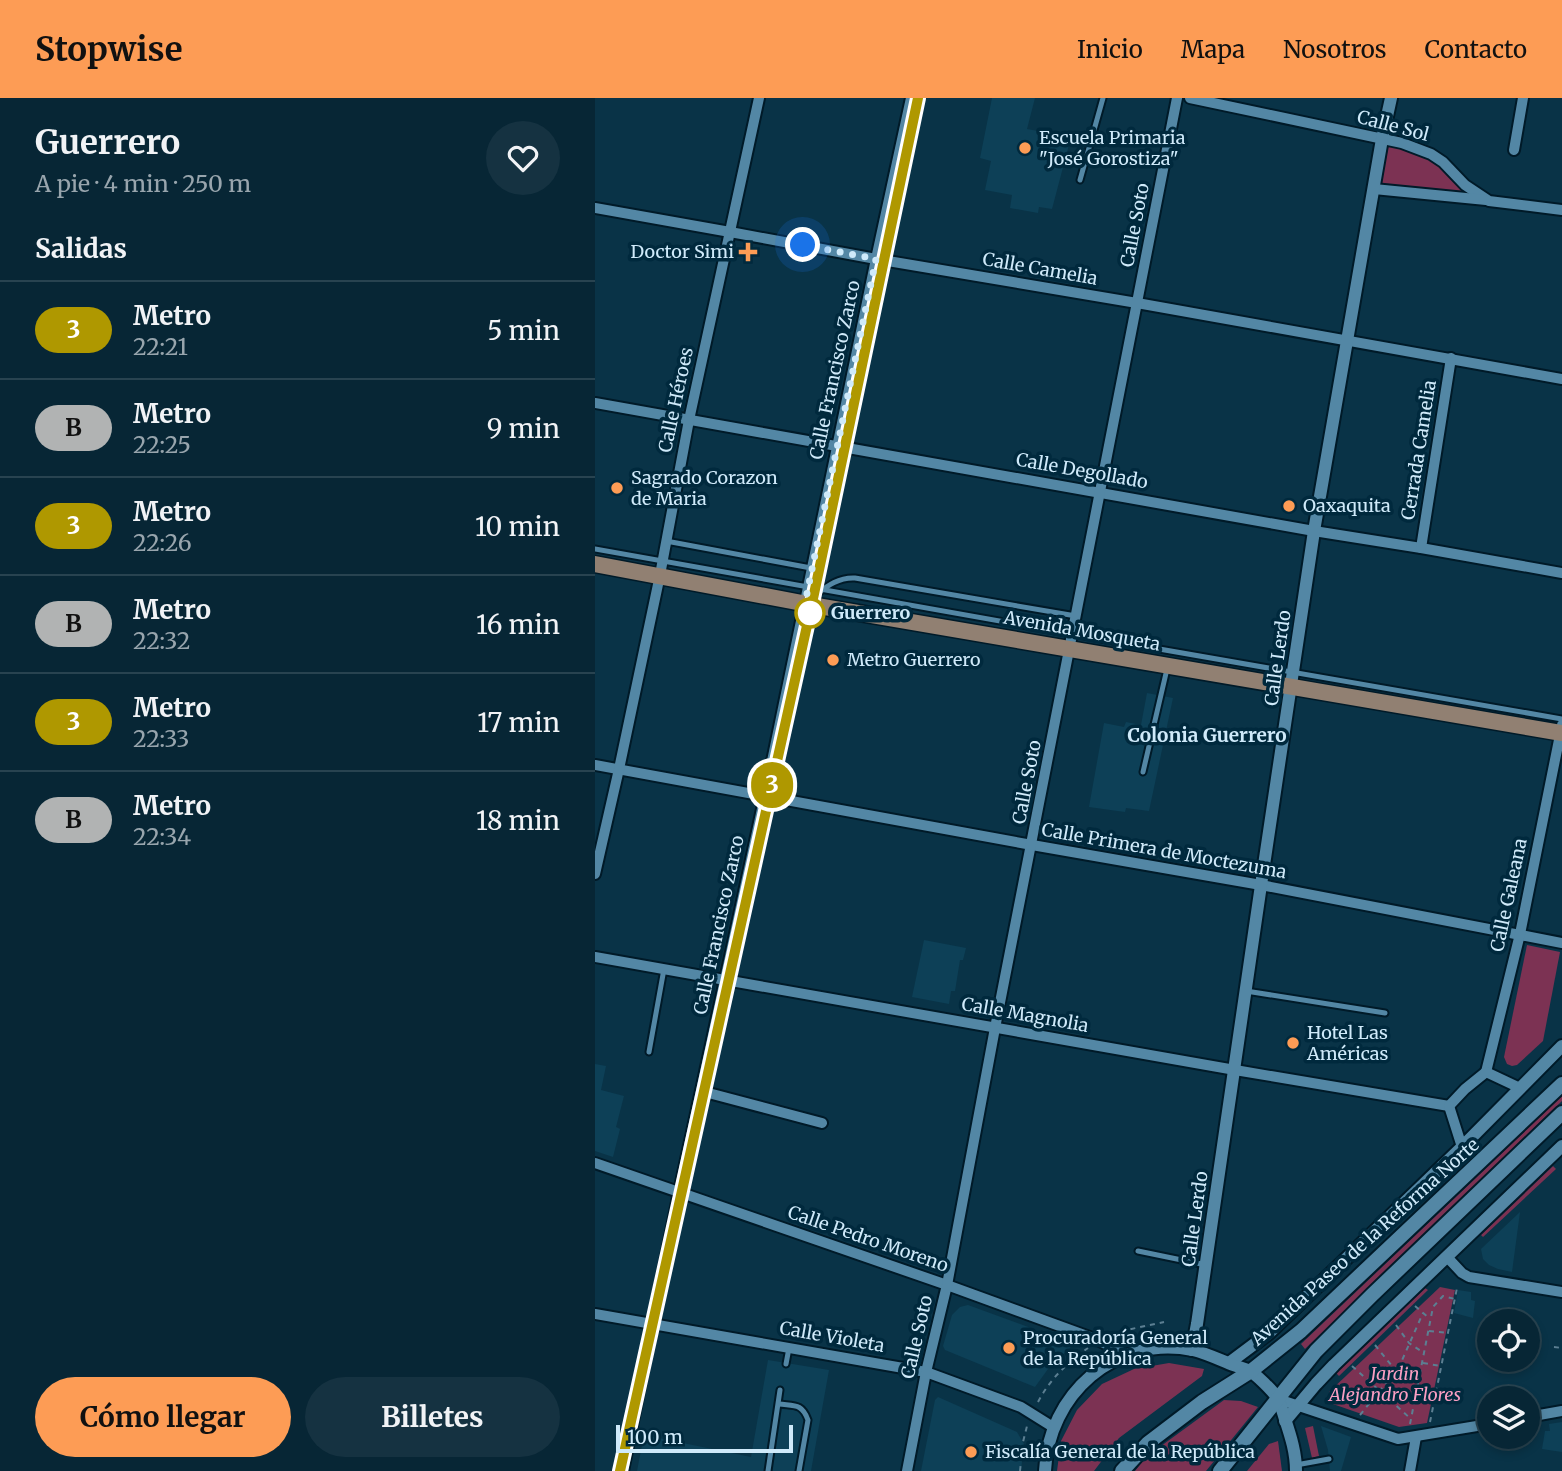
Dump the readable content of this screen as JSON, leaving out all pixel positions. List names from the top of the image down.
{
  "streets": {
    "main road": ["Avenida Mosqueta", "Avenida Paseo de la Reforma Norte"],
    "street": [
      "Calle Sol",
      "Calle Soto",
      "Calle Camelia",
      "Calle Francisco Zarco",
      "Calle Héroes",
      "Cerrada Camelia",
      "Calle Degollado",
      "Calle Lerdo",
      "Calle Primera de Moctezuma",
      "Calle Galeana",
      "Calle Magnolia",
      "Calle Pedro Moreno",
      "Calle Violeta"
    ]
  },
  "crossings": [
    ["Calle Sol", "Calle Lerdo"],
    ["Calle Soto", "Calle Camelia"],
    ["Calle Soto", "Calle Degollado"],
    ["Calle Soto", "Avenida Mosqueta"],
    ["Calle Soto", "Calle Primera de Moctezuma"],
    ["Calle Soto", "Calle Magnolia"],
    ["Calle Soto", "Calle Pedro Moreno"],
    ["Calle Soto", "Calle Violeta"],
    ["Calle Camelia", "Calle Francisco Zarco"],
    ["Calle Camelia", "Calle Héroes"],
    ["Calle Camelia", "Cerrada Camelia"],
    ["Calle Camelia", "Calle Lerdo"],
    ["Calle Francisco Zarco", "Calle Degollado"],
    ["Calle Francisco Zarco", "Avenida Mosqueta"],
    ["Calle Francisco Zarco", "Calle Primera de Moctezuma"],
    ["Calle Francisco Zarco", "Calle Magnolia"],
    ["Calle Francisco Zarco", "Calle Pedro Moreno"],
    ["Calle Francisco Zarco", "Calle Violeta"],
    ["Calle Héroes", "Calle Degollado"],
    ["Calle Héroes", "Avenida Mosqueta"],
    ["Calle Héroes", "Calle Primera de Moctezuma"],
    ["Cerrada Camelia", "Calle Degollado"],
    ["Calle Degollado", "Calle Lerdo"],
    ["Avenida Mosqueta", "Calle Lerdo"],
    ["Avenida Mosqueta", "Calle Galeana"],
    ["Calle Lerdo", "Calle Primera de Moctezuma"],
    ["Calle Lerdo", "Calle Magnolia"],
    ["Calle Primera de Moctezuma", "Calle Galeana"]
  ],
  "districts": ["Colonia Guerrero"],
  "parks": ["Jardin Alejandro Flores"],
  "places": {
    "other": [
      "Escuela Primaria \"José Gorostiza\"",
      "Sagrado Corazon de Maria",
      "Oaxaquita",
      "Guerrero",
      "Metro Guerrero",
      "Hotel Las Américas",
      "Procuradoría General de la República",
      "Fiscalía General de la República"
    ],
    "health": ["Doctor Simi"]
  },
  "lines": ["metro line 3"],
  "scale_bar": "100 m",
  "page": {
    "header": "Stopwise",
    "nav": [
      "Inicio",
      "Mapa",
      "Nosotros",
      "Contacto"
    ],
    "heading": [
      ["Guerrero", "A pie · 4 min · 250 m"],
      "Salidas"
    ],
    "on_map": "3",
    "list": [
      {
        "mark": "3",
        "name": "Metro",
        "note": "22:21",
        "value": "5 min"
      },
      {
        "mark": "B",
        "name": "Metro",
        "note": "22:25",
        "value": "9 min"
      },
      {
        "mark": "3",
        "name": "Metro",
        "note": "22:26",
        "value": "10 min"
      },
      {
        "mark": "B",
        "name": "Metro",
        "note": "22:32",
        "value": "16 min"
      },
      {
        "mark": "3",
        "name": "Metro",
        "note": "22:33",
        "value": "17 min"
      },
      {
        "mark": "B",
        "name": "Metro",
        "note": "22:34",
        "value": "18 min"
      }
    ],
    "buttons": ["Cómo llegar", "Billetes"],
    "scale": "100 m"
  }
}
